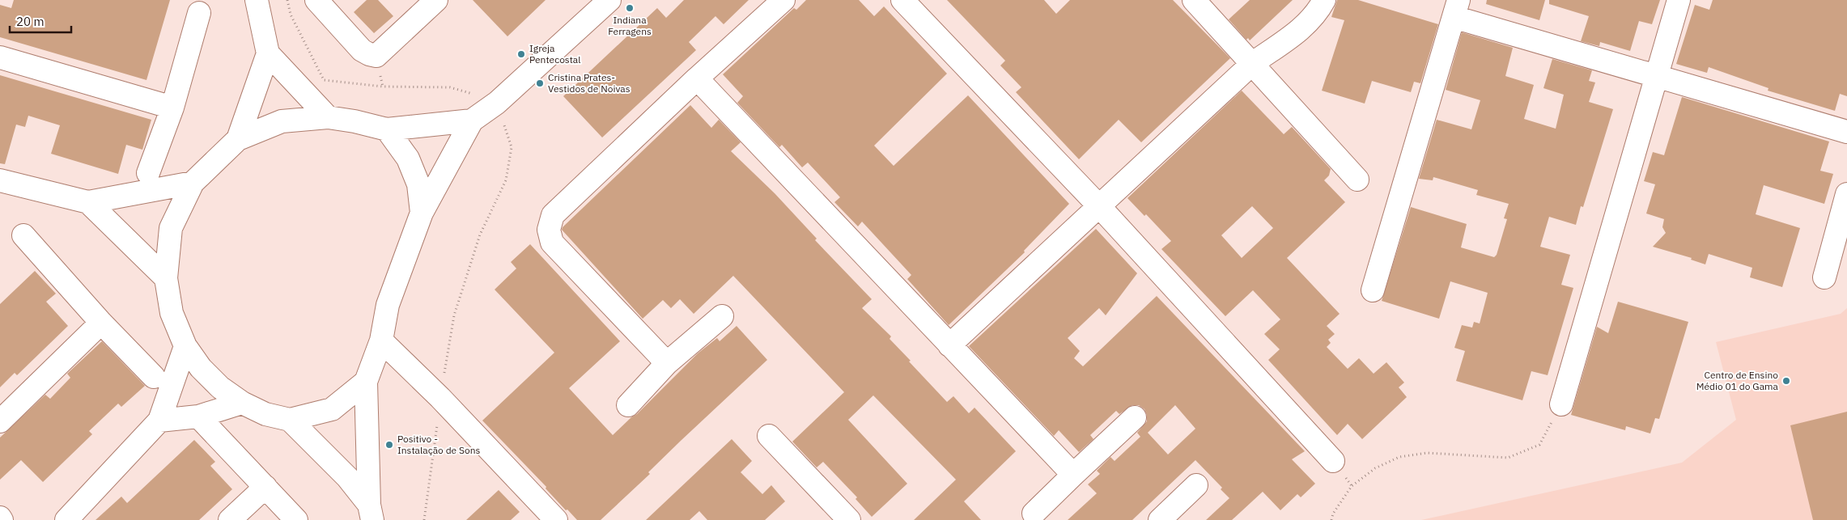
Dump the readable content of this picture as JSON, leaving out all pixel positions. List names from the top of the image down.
{
  "places": [
    "Indiana Ferragens",
    "Igreja Pentecostal",
    "Cristina Prates- Vestidos de Noivas",
    "Centro de Ensino Médio 01 do Gama",
    "Positivo - Instalação de Sons"
  ],
  "scale_bar": "20 m"
}
